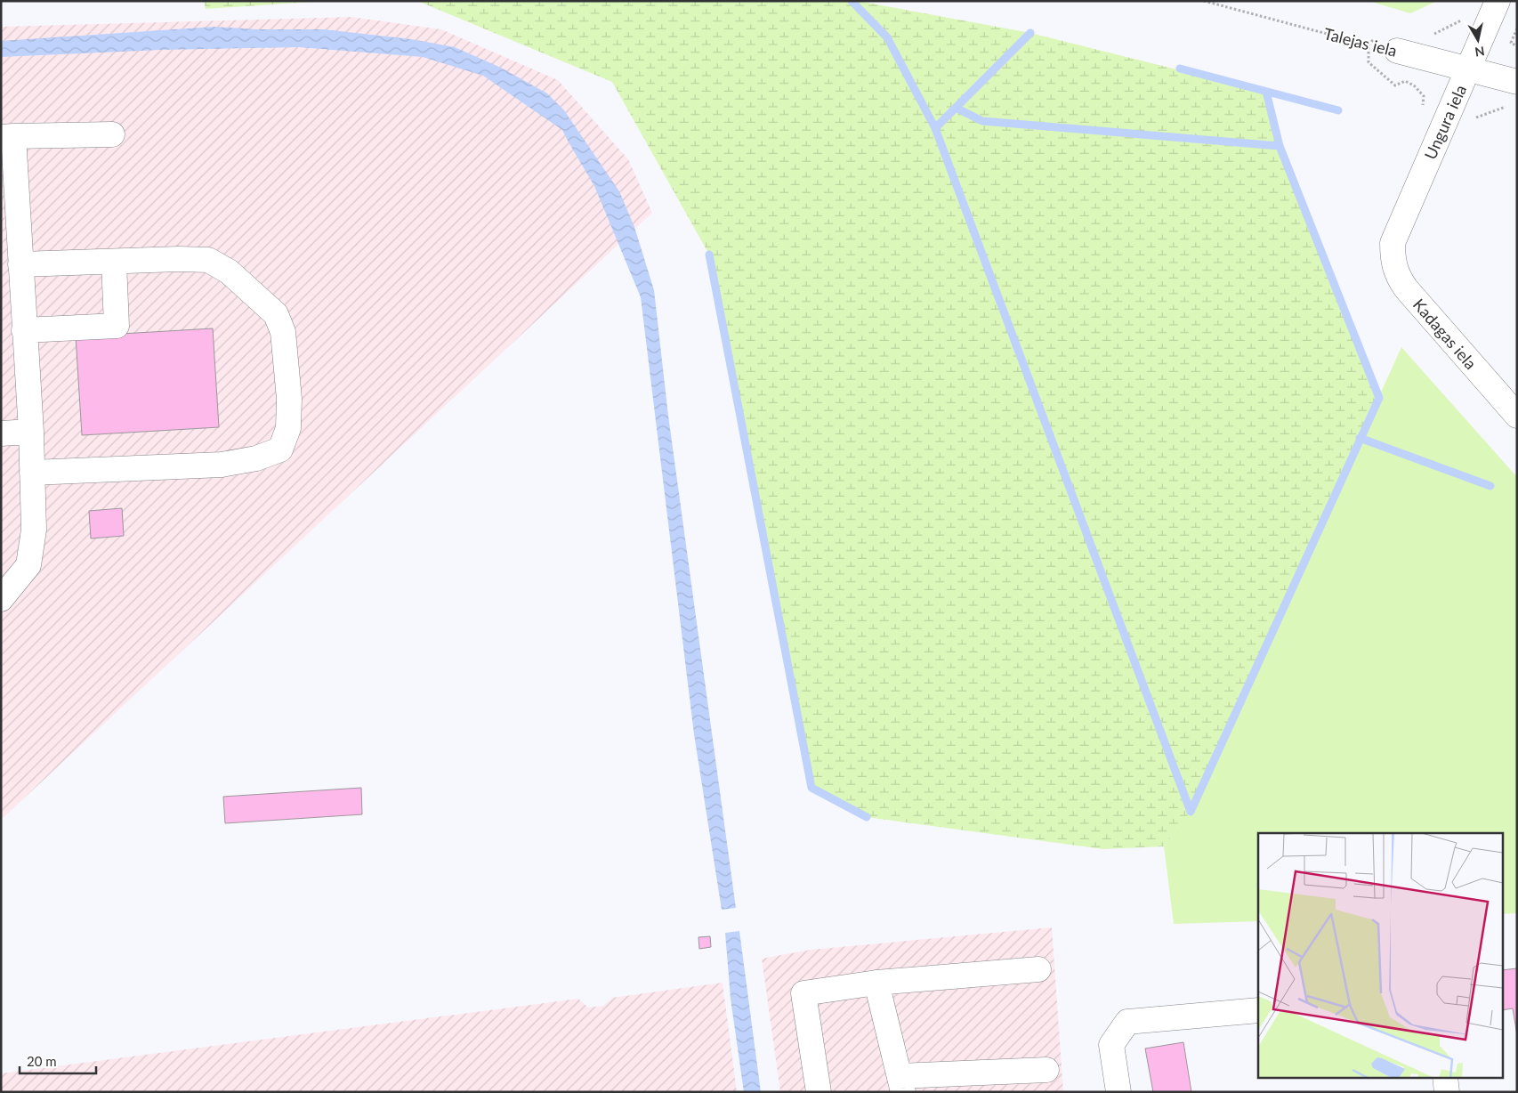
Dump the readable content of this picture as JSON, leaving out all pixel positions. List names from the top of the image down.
{
  "streets": {
    "street": ["Talejas iela", "Ungura iela", "Kadagas iela"]
  },
  "crossings": [
    ["Talejas iela", "Ungura iela"],
    ["Ungura iela", "Kadagas iela"]
  ],
  "scale_bar": "20 m",
  "north": "bottom"
}
